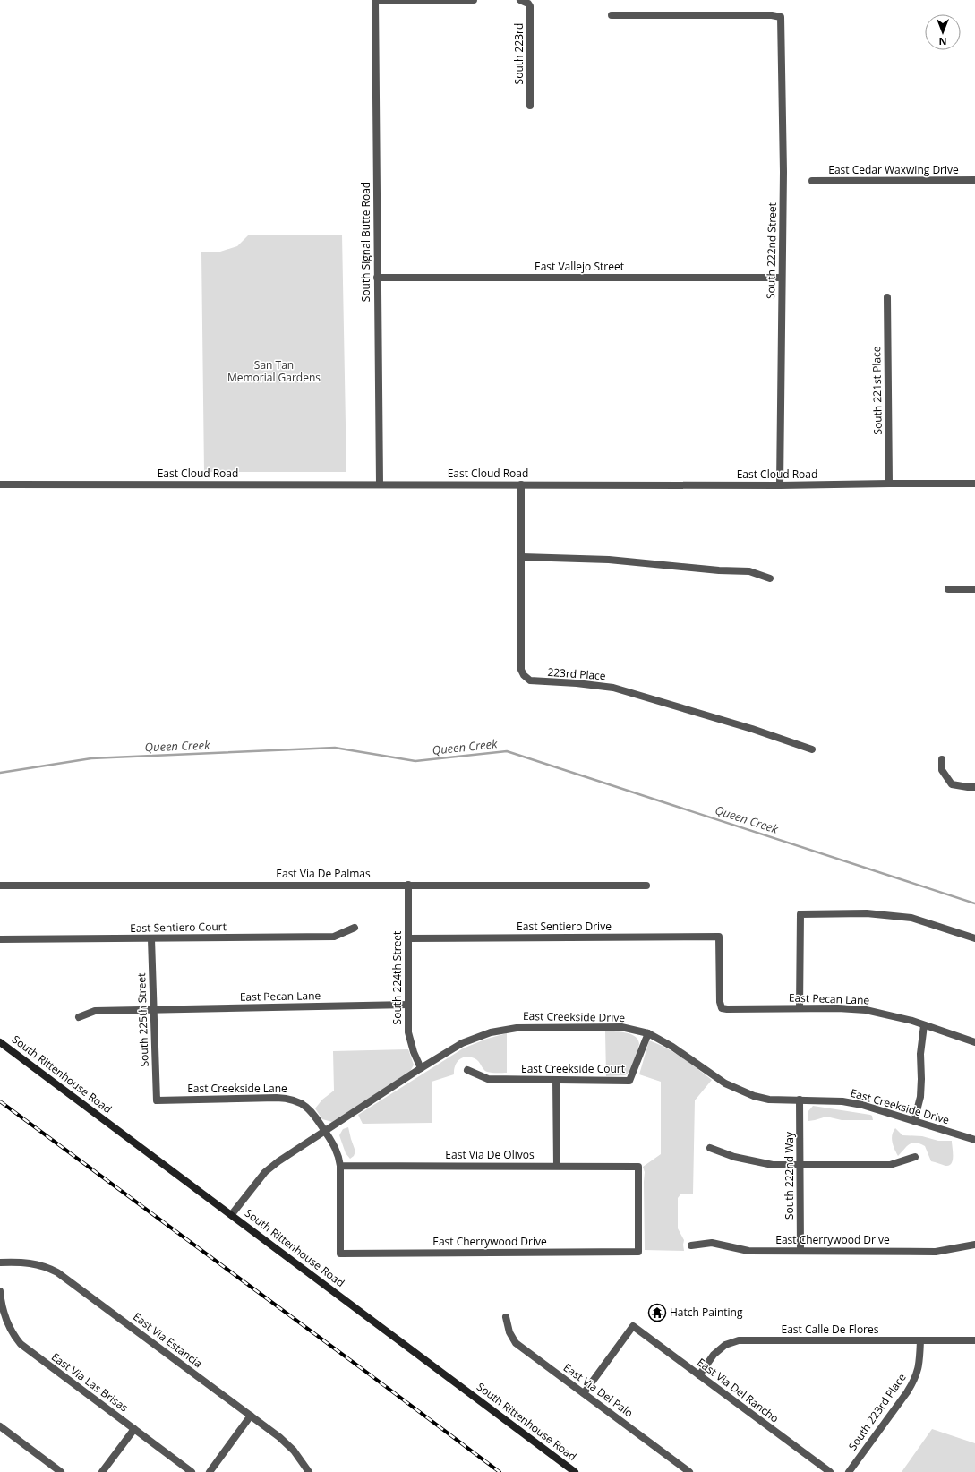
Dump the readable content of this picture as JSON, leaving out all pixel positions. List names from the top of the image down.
{
  "streets": {
    "main road": ["South Rittenhouse Road"],
    "street": [
      "South 223rd",
      "East Cedar Waxwing Drive",
      "South Signal Butte Road",
      "South 222nd Street",
      "East Vallejo Street",
      "South 221st Place",
      "East Cloud Road",
      "223rd Place",
      "East Via De Palmas",
      "East Sentiero Drive",
      "East Sentiero Court",
      "South 224th Street",
      "East Pecan Lane",
      "East Creekside Drive",
      "South 225th Street",
      "East Creekside Court",
      "East Creekside Lane",
      "East Via De Olivos",
      "South 222nd Way",
      "East Cherrywood Drive",
      "East Calle De Flores",
      "East Via Estancia",
      "East Via Las Brisas",
      "East Via Del Palo",
      "East Via Del Rancho",
      "South 223rd Place"
    ]
  },
  "crossings": [
    ["South Signal Butte Road", "East Vallejo Street"],
    ["South Signal Butte Road", "East Cloud Road"],
    ["South 222nd Street", "East Vallejo Street"],
    ["South 222nd Street", "East Cloud Road"],
    ["South 221st Place", "East Cloud Road"],
    ["East Cloud Road", "223rd Place"],
    ["East Via De Palmas", "South 224th Street"],
    ["East Sentiero Drive", "South 224th Street"],
    ["East Sentiero Drive", "East Pecan Lane"],
    ["East Sentiero Court", "South 225th Street"],
    ["South 224th Street", "East Pecan Lane"],
    ["South 224th Street", "East Creekside Drive"],
    ["East Pecan Lane", "South 225th Street"],
    ["East Creekside Drive", "East Creekside Court"],
    ["East Creekside Drive", "South Rittenhouse Road"],
    ["East Creekside Drive", "East Creekside Lane"],
    ["East Creekside Drive", "South 222nd Way"],
    ["South 225th Street", "East Creekside Lane"],
    ["East Creekside Lane", "East Via De Olivos"],
    ["East Creekside Lane", "East Cherrywood Drive"],
    ["East Via De Olivos", "East Cherrywood Drive"],
    ["South 222nd Way", "East Cherrywood Drive"],
    ["East Calle De Flores", "East Via Del Rancho"],
    ["East Calle De Flores", "South 223rd Place"],
    ["East Via Del Palo", "East Via Del Rancho"]
  ],
  "water": ["Queen Creek"],
  "parks": ["San Tan Memorial Gardens"],
  "places": {
    "temple": ["Hatch Painting"]
  },
  "north": "bottom"
}
